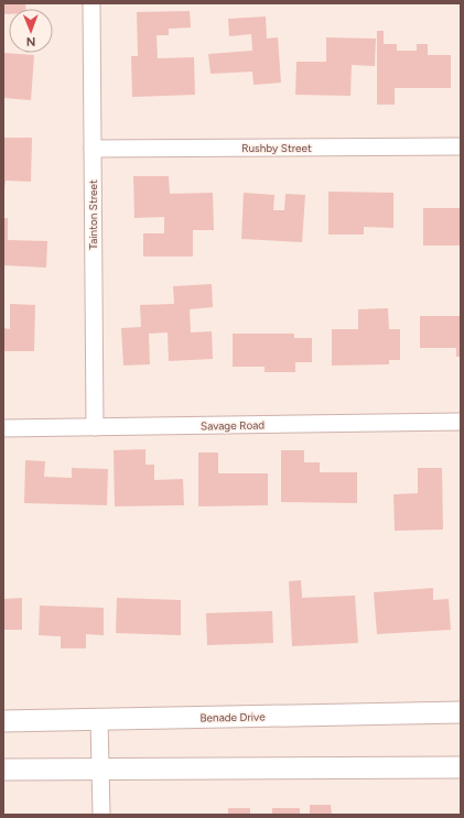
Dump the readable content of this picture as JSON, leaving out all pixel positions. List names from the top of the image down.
{
  "streets": {
    "street": [
      "Rushby Street",
      "Tainton Street",
      "Savage Road",
      "Benade Drive"
    ]
  },
  "crossings": [
    ["Rushby Street", "Tainton Street"],
    ["Tainton Street", "Savage Road"]
  ],
  "north": "bottom"
}
